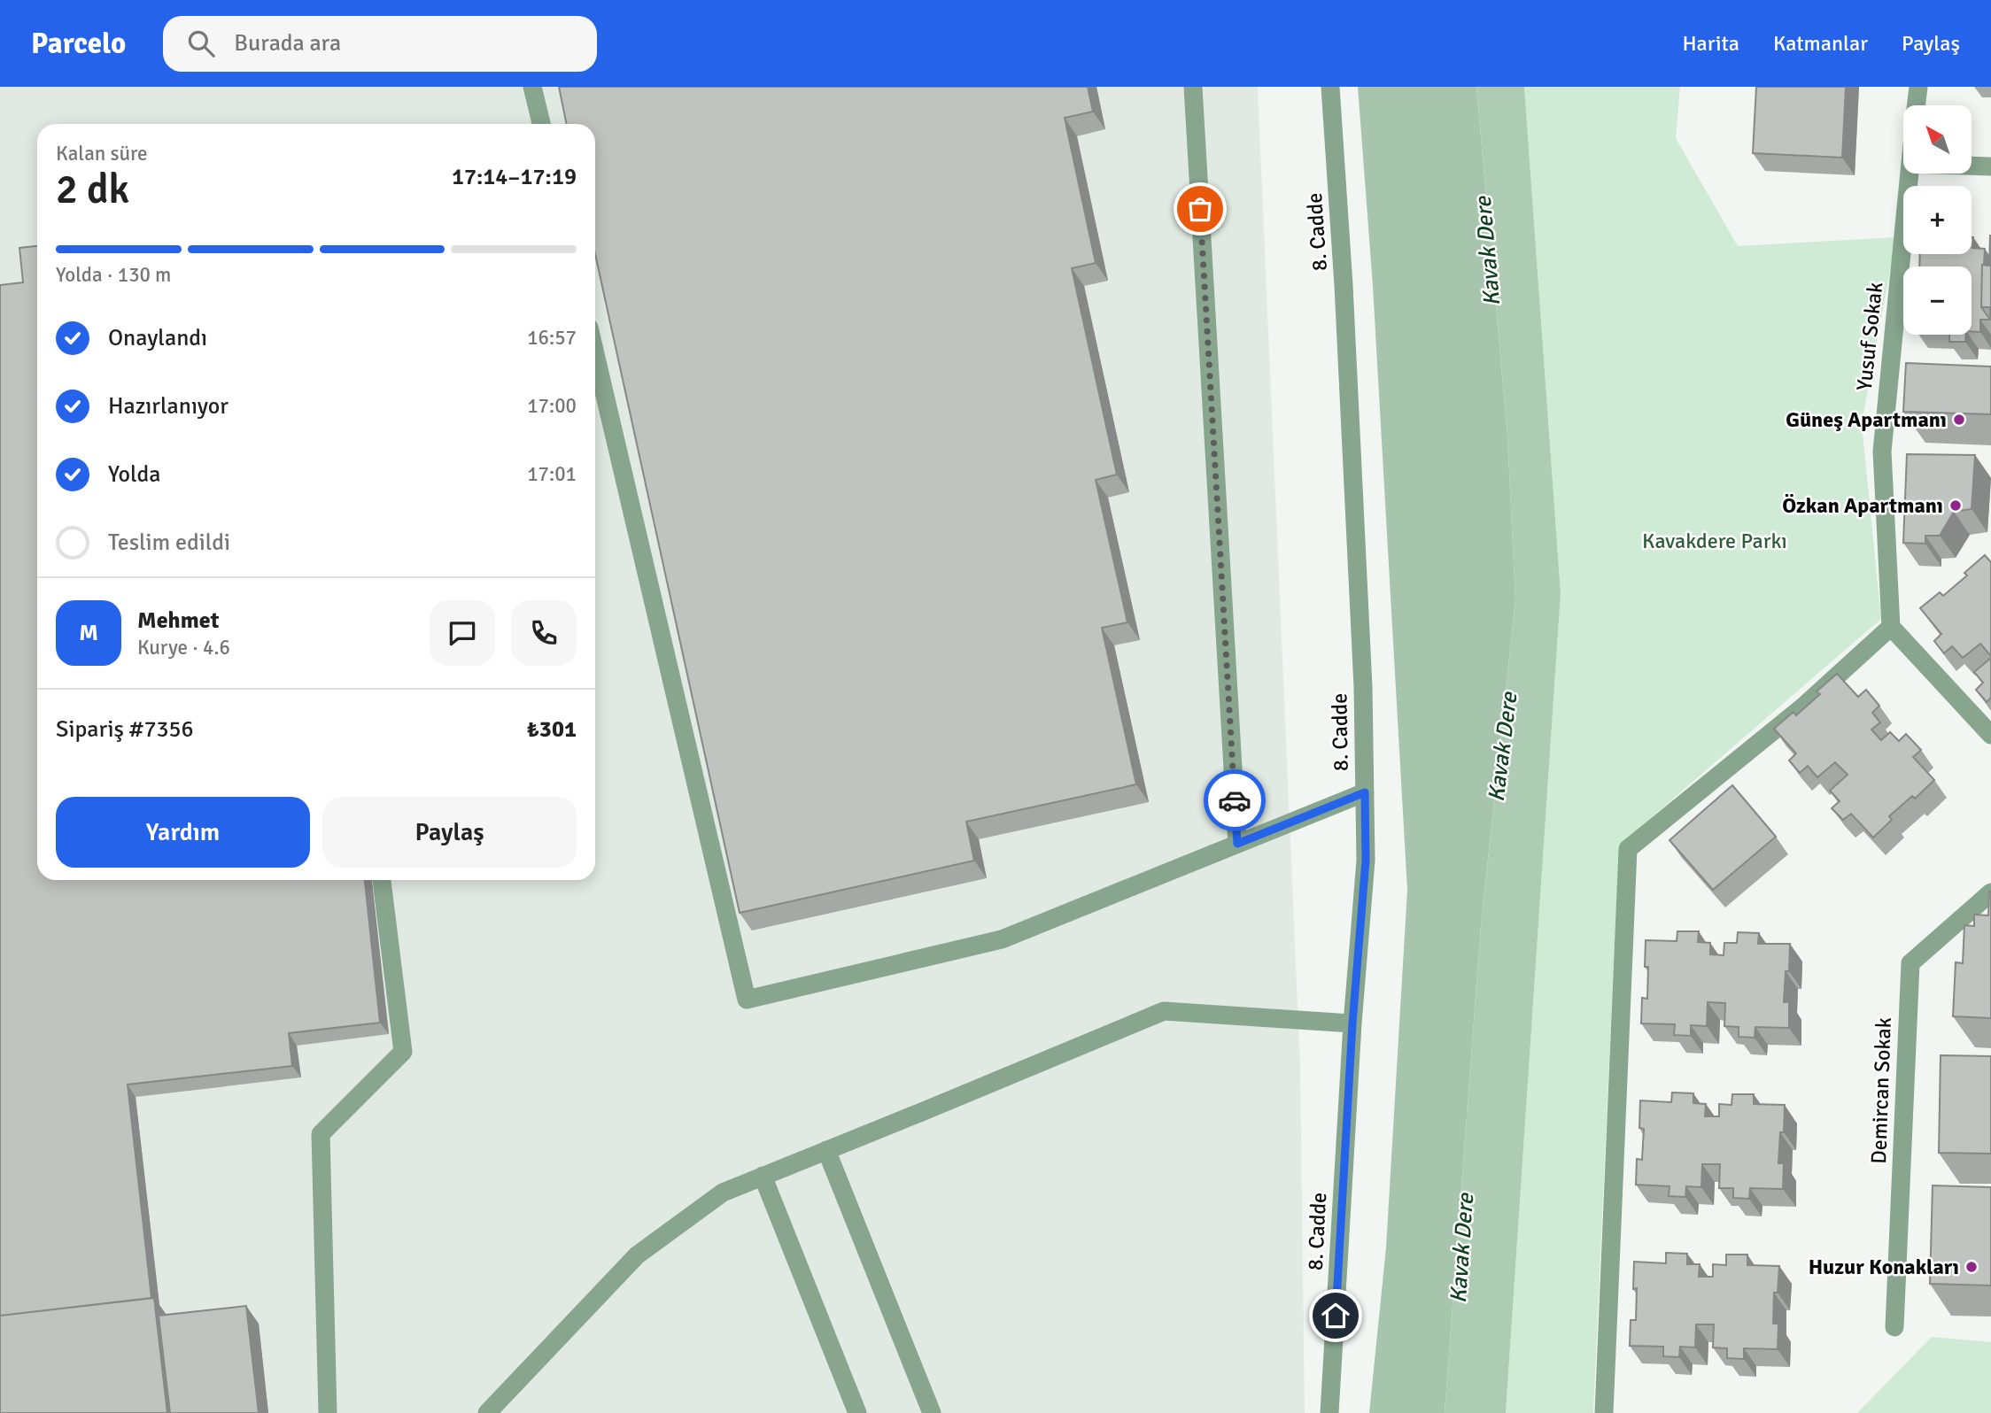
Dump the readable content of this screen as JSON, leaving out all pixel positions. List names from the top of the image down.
{
  "streets": {
    "street": ["8. Cadde", "Yusuf Sokak", "Demircan Sokak"]
  },
  "water": ["Kavak Dere"],
  "parks": ["Kavakdere Parkı"],
  "places": ["Güneş Apartmanı", "Özkan Apartmanı", "Huzur Konakları"],
  "north": "top left",
  "page": {
    "header": "Parcelo",
    "search": "Burada ara",
    "nav": ["Harita", "Katmanlar", "Paylaş"],
    "map_buttons": ["+", "−"],
    "heading": ["2 dk", "Kalan süre", "17:14–17:19"],
    "panel": [
      "Mehmet",
      "Kurye · 4.6",
      "Sipariş #7356",
      "₺301"
    ],
    "bar": "Yolda · 130 m",
    "list": [
      ["Onaylandı", "16:57"],
      ["Hazırlanıyor", "17:00"],
      ["Yolda", "17:01"],
      "Teslim edildi"
    ],
    "round": "M",
    "buttons": ["Yardım", "Paylaş"]
  }
}
